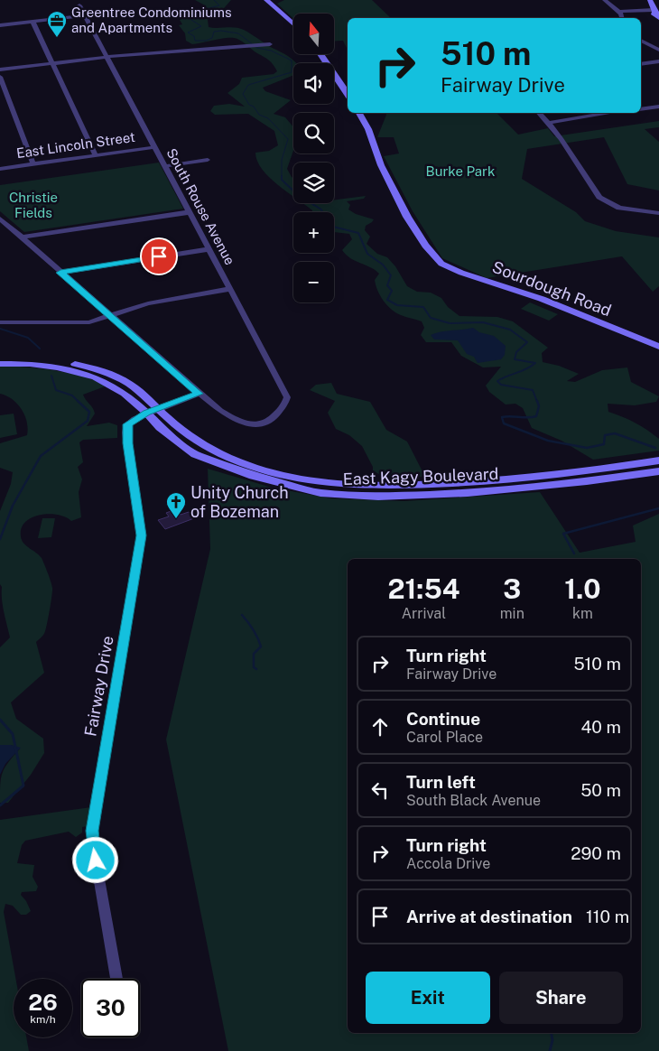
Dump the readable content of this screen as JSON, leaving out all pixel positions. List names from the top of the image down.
{
  "streets": {
    "main road": ["Sourdough Road", "East Kagy Boulevard"],
    "street": ["East Lincoln Street", "South Rouse Avenue", "Fairway Drive"]
  },
  "crossings": [
    ["East Lincoln Street", "South Rouse Avenue"],
    ["South Rouse Avenue", "Fairway Drive"],
    ["East Kagy Boulevard", "Fairway Drive"]
  ],
  "parks": ["Burke Park", "Christie Fields"],
  "places": {
    "office": ["Greentree Condominiums and Apartments"],
    "church": ["Unity Church of Bozeman"]
  },
  "north": "top",
  "page": {
    "map_buttons": ["+", "−"],
    "turn": ["510 m", "Fairway Drive"],
    "eta": [
      "21:54",
      "Arrival",
      "3",
      "min",
      "1.0",
      "km"
    ],
    "list": [
      {
        "name": "Turn right",
        "note": "Fairway Drive",
        "value": "510 m"
      },
      {
        "name": "Continue",
        "note": "Carol Place",
        "value": "40 m"
      },
      {
        "name": "Turn left",
        "note": "South Black Avenue",
        "value": "50 m"
      },
      {
        "name": "Turn right",
        "note": "Accola Drive",
        "value": "290 m"
      },
      {
        "name": "Arrive at destination",
        "value": "110 m"
      }
    ],
    "buttons": ["Exit", "Share"],
    "speed": "26 km/h",
    "limit": "30"
  }
}
